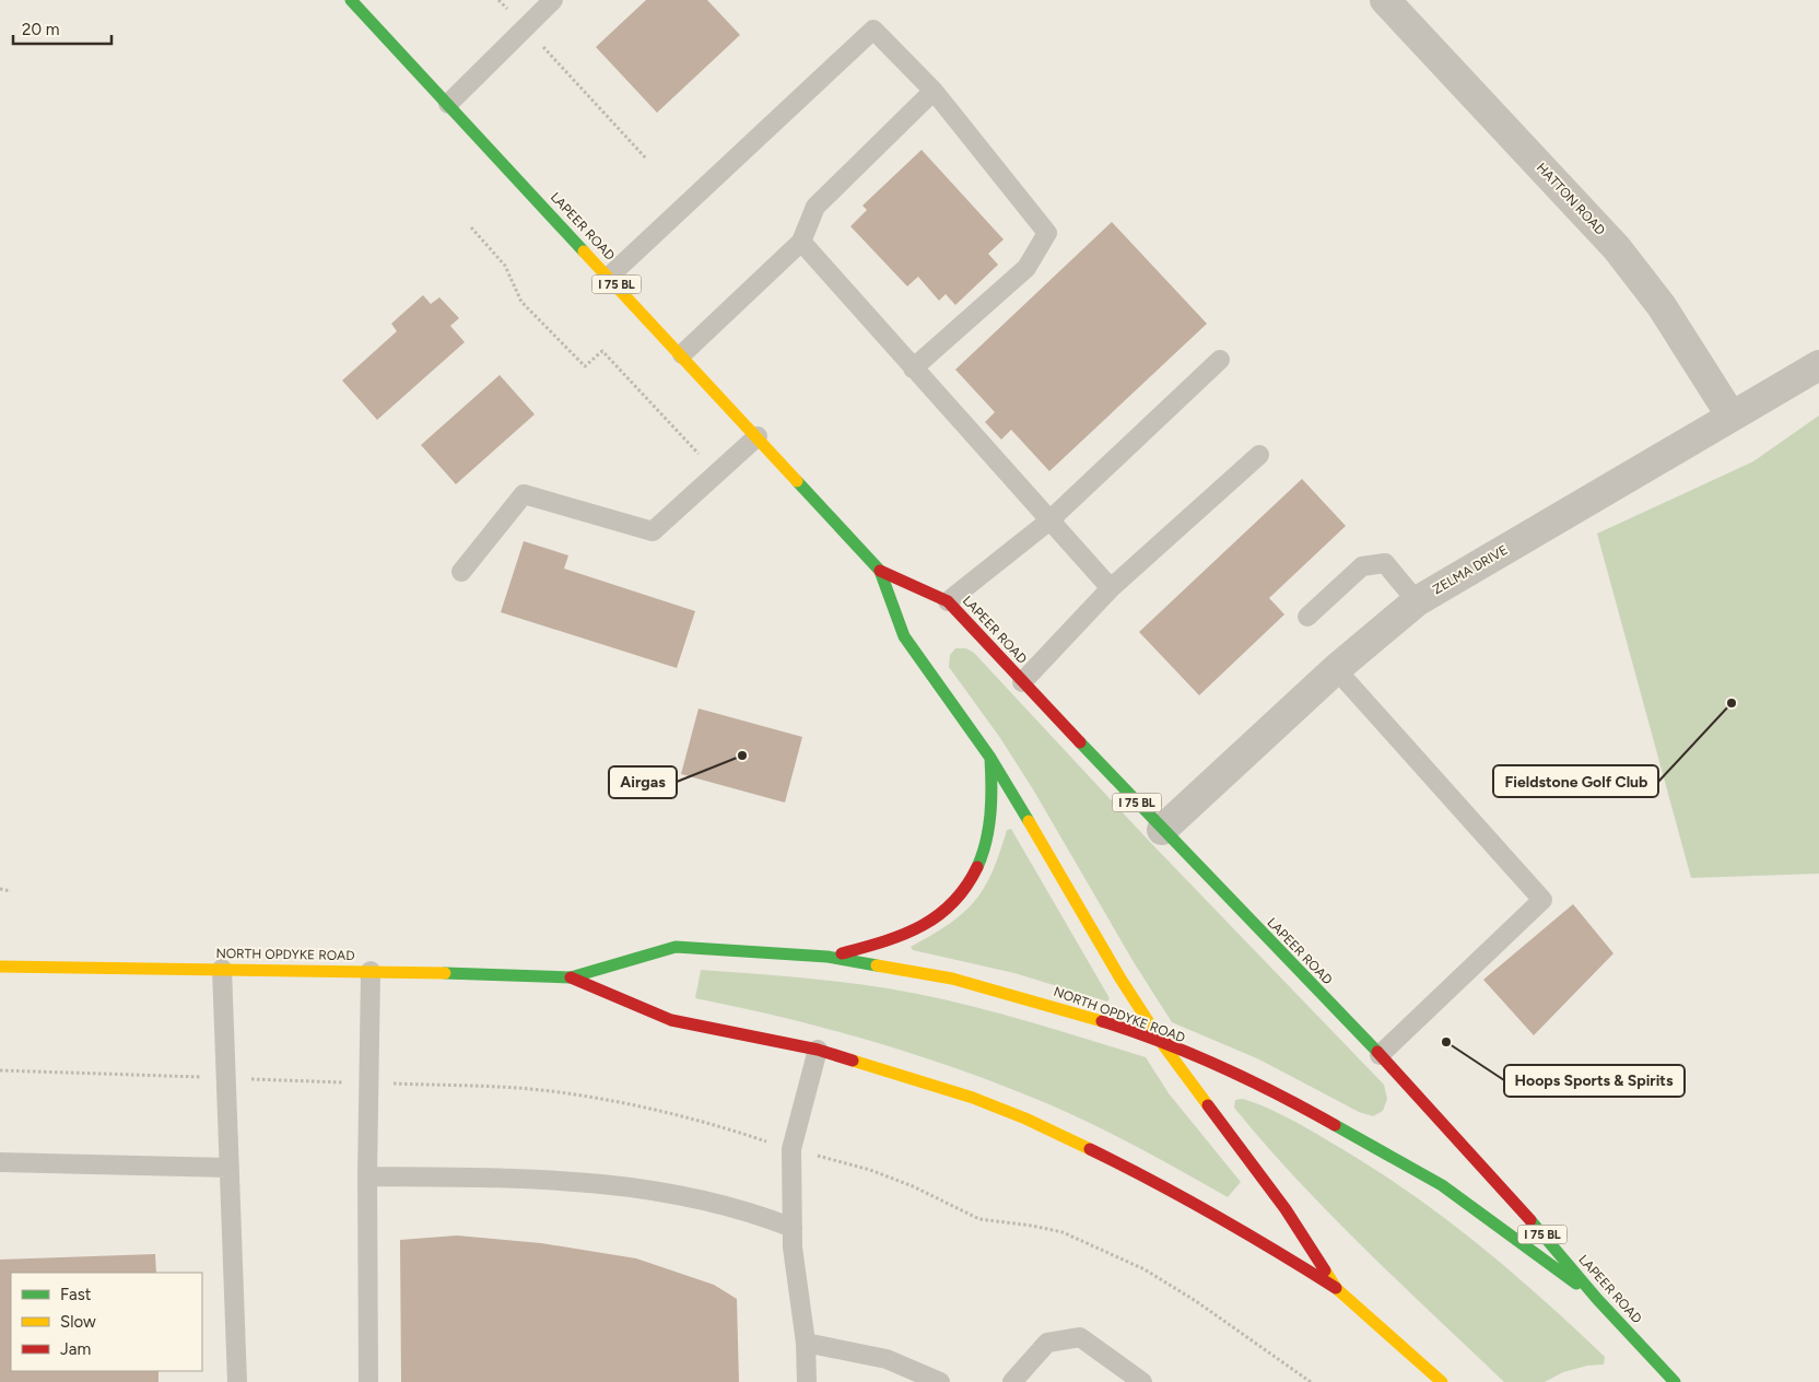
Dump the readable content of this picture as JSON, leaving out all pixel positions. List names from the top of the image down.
{
  "streets": {
    "main road": ["LAPEER ROAD", "I 75 BL", "NORTH OPDYKE ROAD"],
    "street": ["HATTON ROAD", "ZELMA DRIVE"]
  },
  "crossings": [
    ["HATTON ROAD", "ZELMA DRIVE"],
    ["LAPEER ROAD", "ZELMA DRIVE"],
    ["LAPEER ROAD", "NORTH OPDYKE ROAD"]
  ],
  "places": ["Fieldstone Golf Club", "Airgas", "Hoops Sports & Spirits"],
  "legend": ["Fast", "Slow", "Jam"],
  "scale_bar": "20 m"
}
